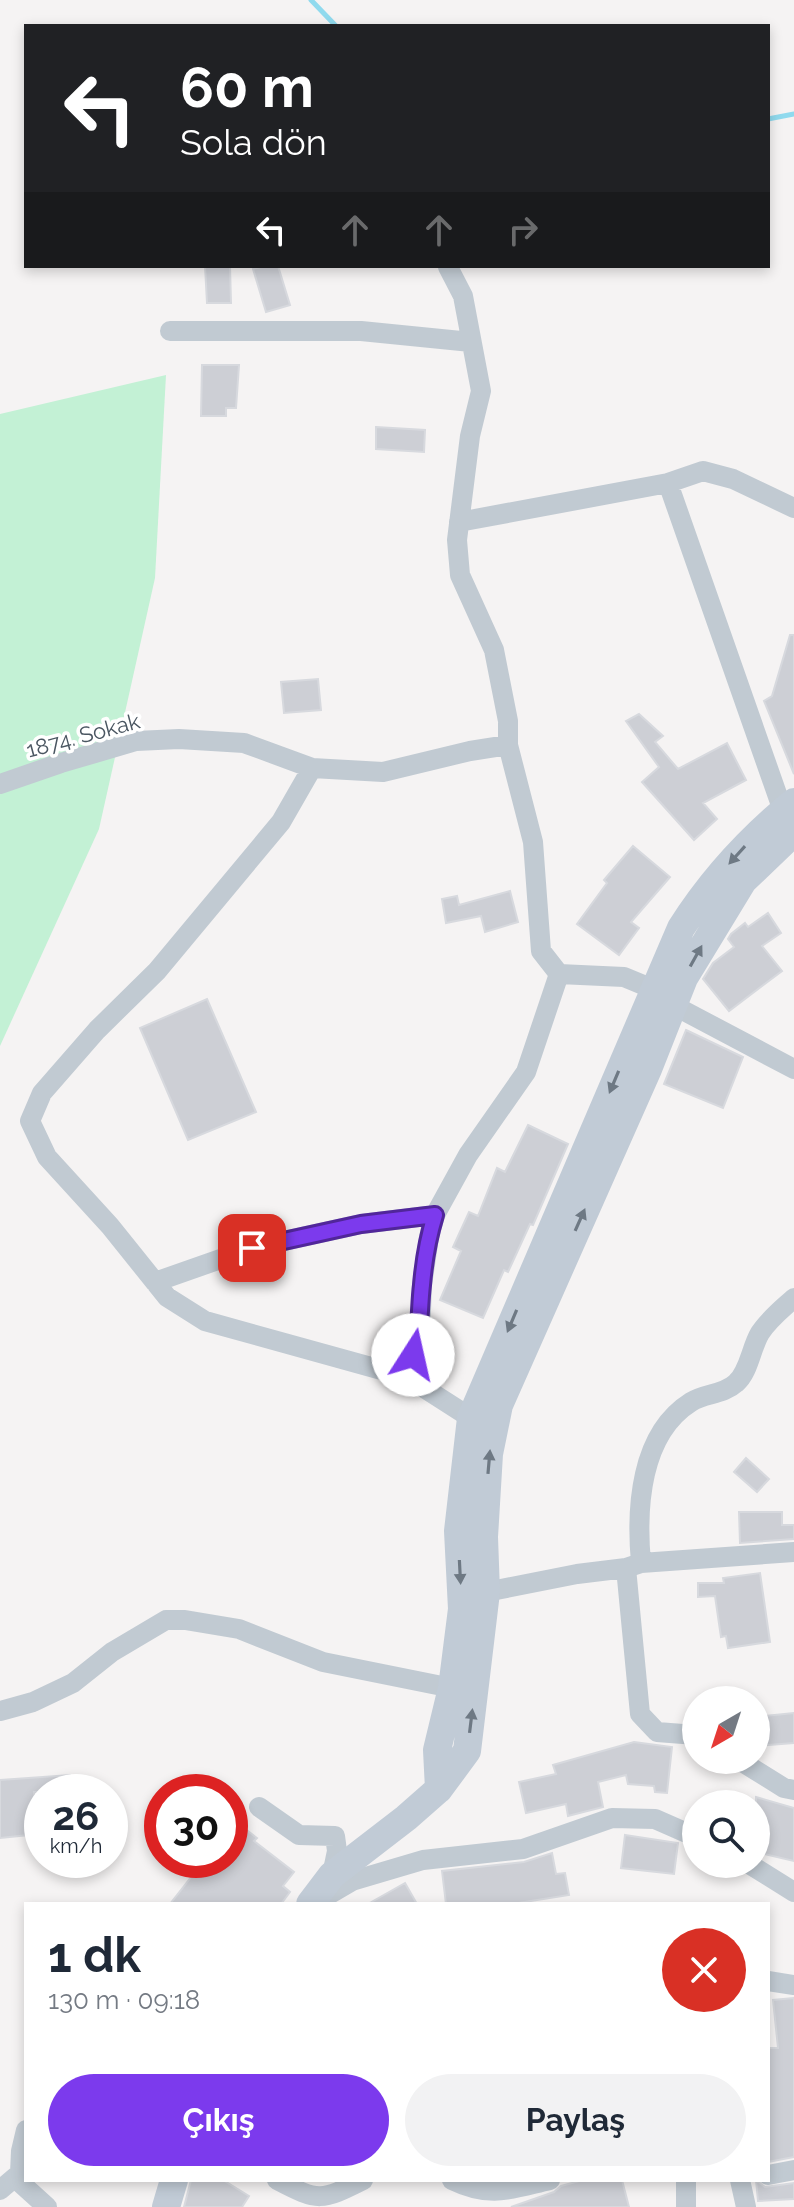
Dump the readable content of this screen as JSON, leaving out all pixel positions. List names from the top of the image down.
{
  "streets": {
    "street": ["1874. Sokak"]
  },
  "north": "bottom left",
  "page": {
    "turn": ["60 m", "Sola dön"],
    "speed": "26 km/h",
    "limit": "30",
    "heading": ["1 dk", "130 m · 09:18"],
    "buttons": ["Çıkış", "Paylaş"]
  }
}
